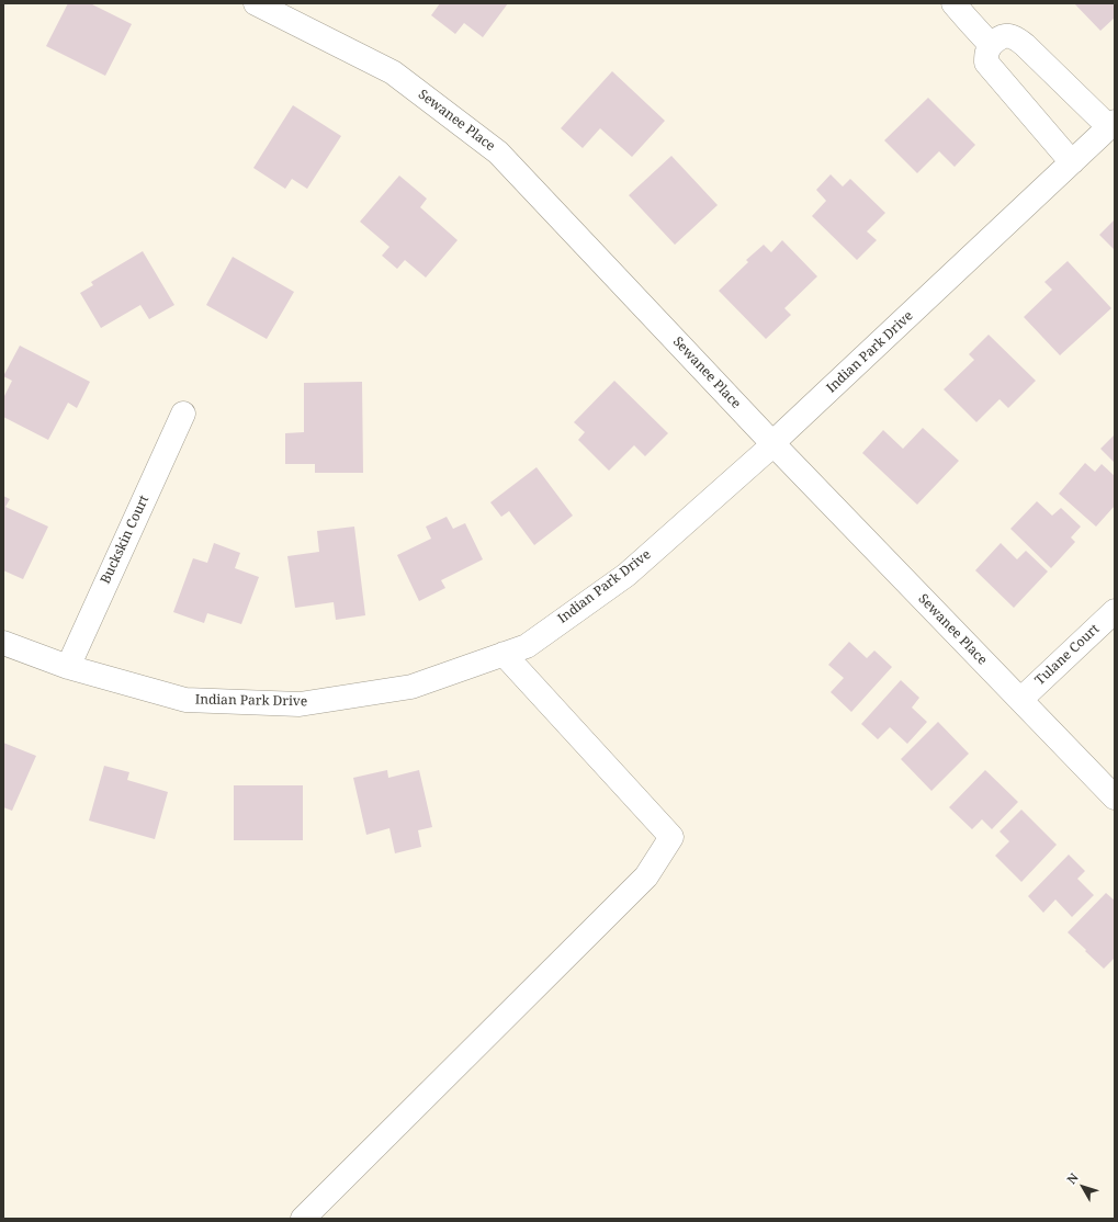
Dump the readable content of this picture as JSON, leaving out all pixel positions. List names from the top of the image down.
{
  "streets": {
    "street": [
      "Sewanee Place",
      "Indian Park Drive",
      "Buckskin Court",
      "Tulane Court"
    ]
  },
  "crossings": [
    ["Sewanee Place", "Indian Park Drive"],
    ["Sewanee Place", "Tulane Court"],
    ["Indian Park Drive", "Buckskin Court"]
  ],
  "north": "top left"
}
